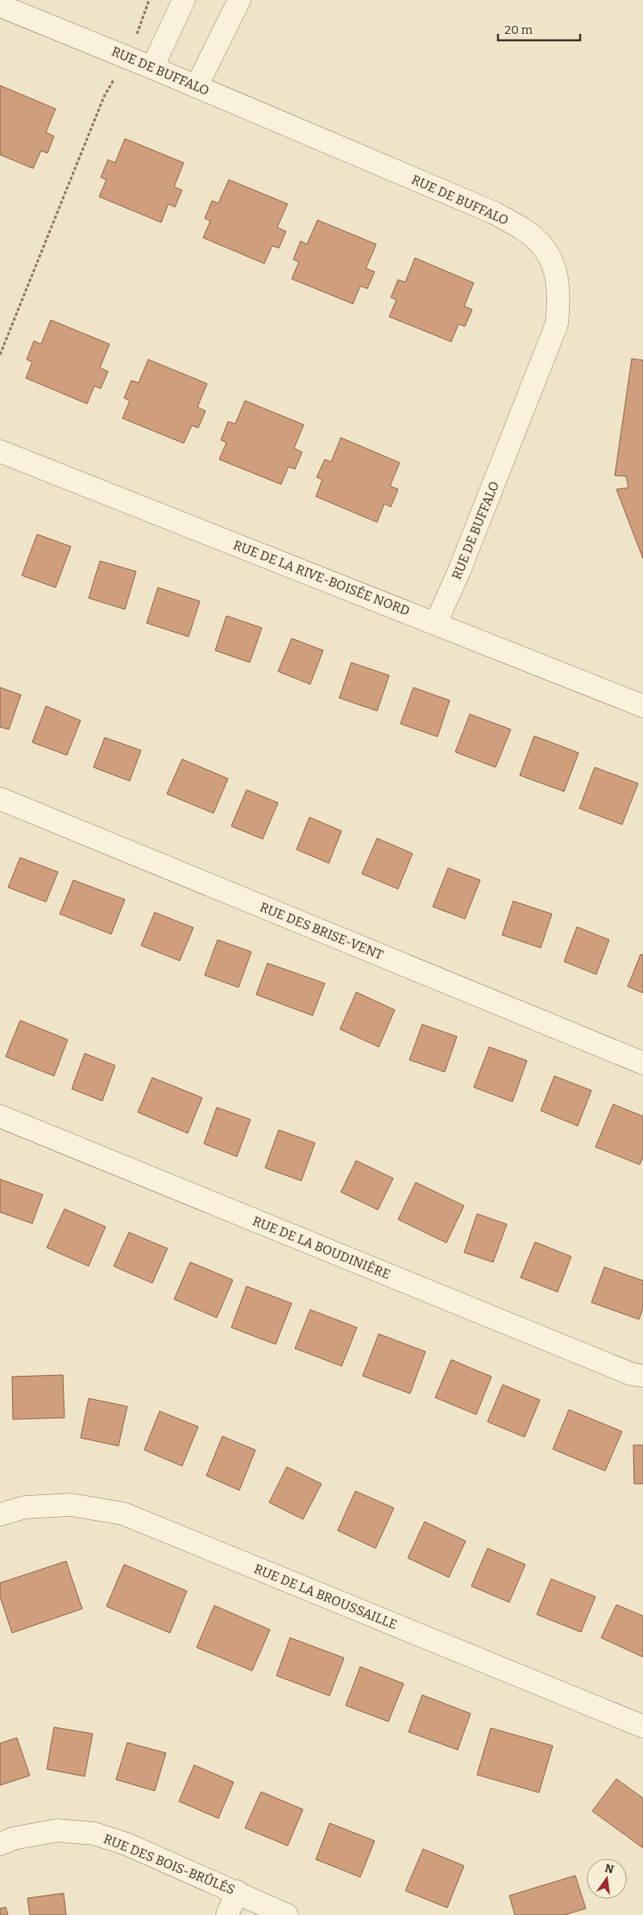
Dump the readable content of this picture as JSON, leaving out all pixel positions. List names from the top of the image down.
{
  "streets": {
    "street": [
      "RUE DE BUFFALO",
      "RUE DE LA RIVE-BOISÉE NORD",
      "RUE DES BRISE-VENT",
      "RUE DE LA BOUDINIÈRE",
      "RUE DE LA BROUSSAILLE",
      "RUE DES BOIS-BRÛLÉS"
    ]
  },
  "crossings": [
    ["RUE DE BUFFALO", "RUE DE LA RIVE-BOISÉE NORD"]
  ],
  "scale_bar": "20 m",
  "north": "top"
}
